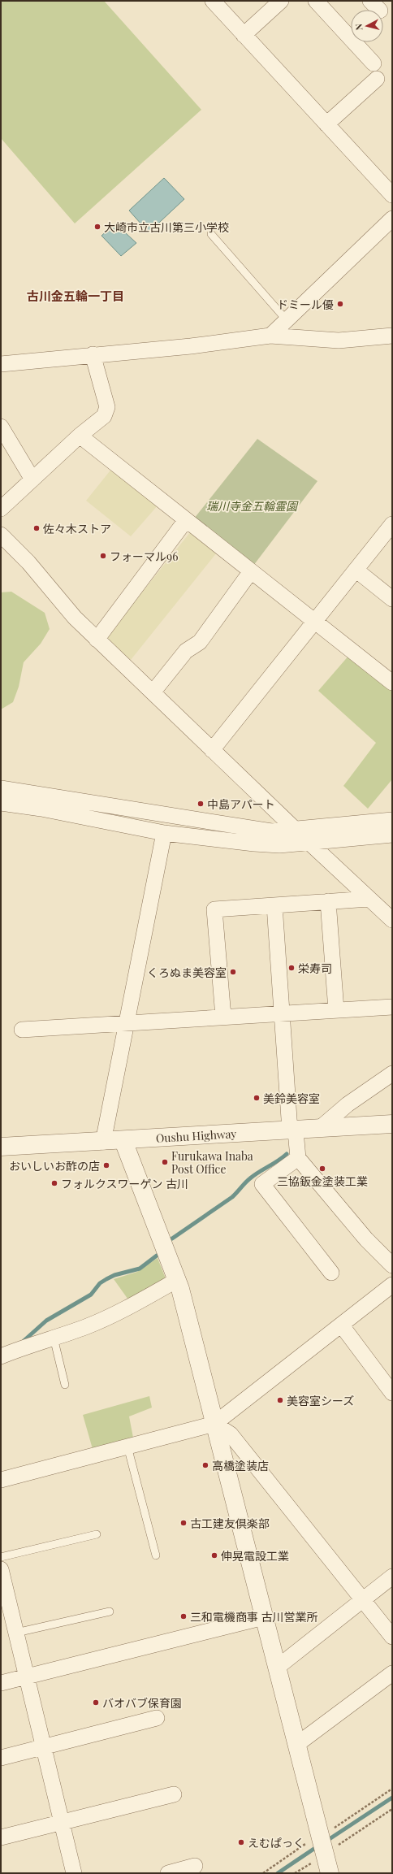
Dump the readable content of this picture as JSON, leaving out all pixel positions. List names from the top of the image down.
{
  "streets": {
    "street": ["Oushu Highway"]
  },
  "districts": ["古川金五輪一丁目"],
  "parks": ["瑞川寺金五輪霊園"],
  "places": [
    "大崎市立古川第三小学校",
    "ドミール優",
    "佐々木ストア",
    "フォーマル96",
    "中島アパート",
    "栄寿司",
    "くろぬま美容室",
    "美鈴美容室",
    "Furukawa Inaba Post Office",
    "おいしいお酢の店",
    "三協鈑金塗装工業",
    "フォルクスワーゲン 古川",
    "美容室シーズ",
    "高橋塗装店",
    "古工建友倶楽部",
    "伸晃電設工業",
    "三和電機商事 古川営業所",
    "バオバブ保育園",
    "えむぱっく"
  ],
  "north": "left"
}
